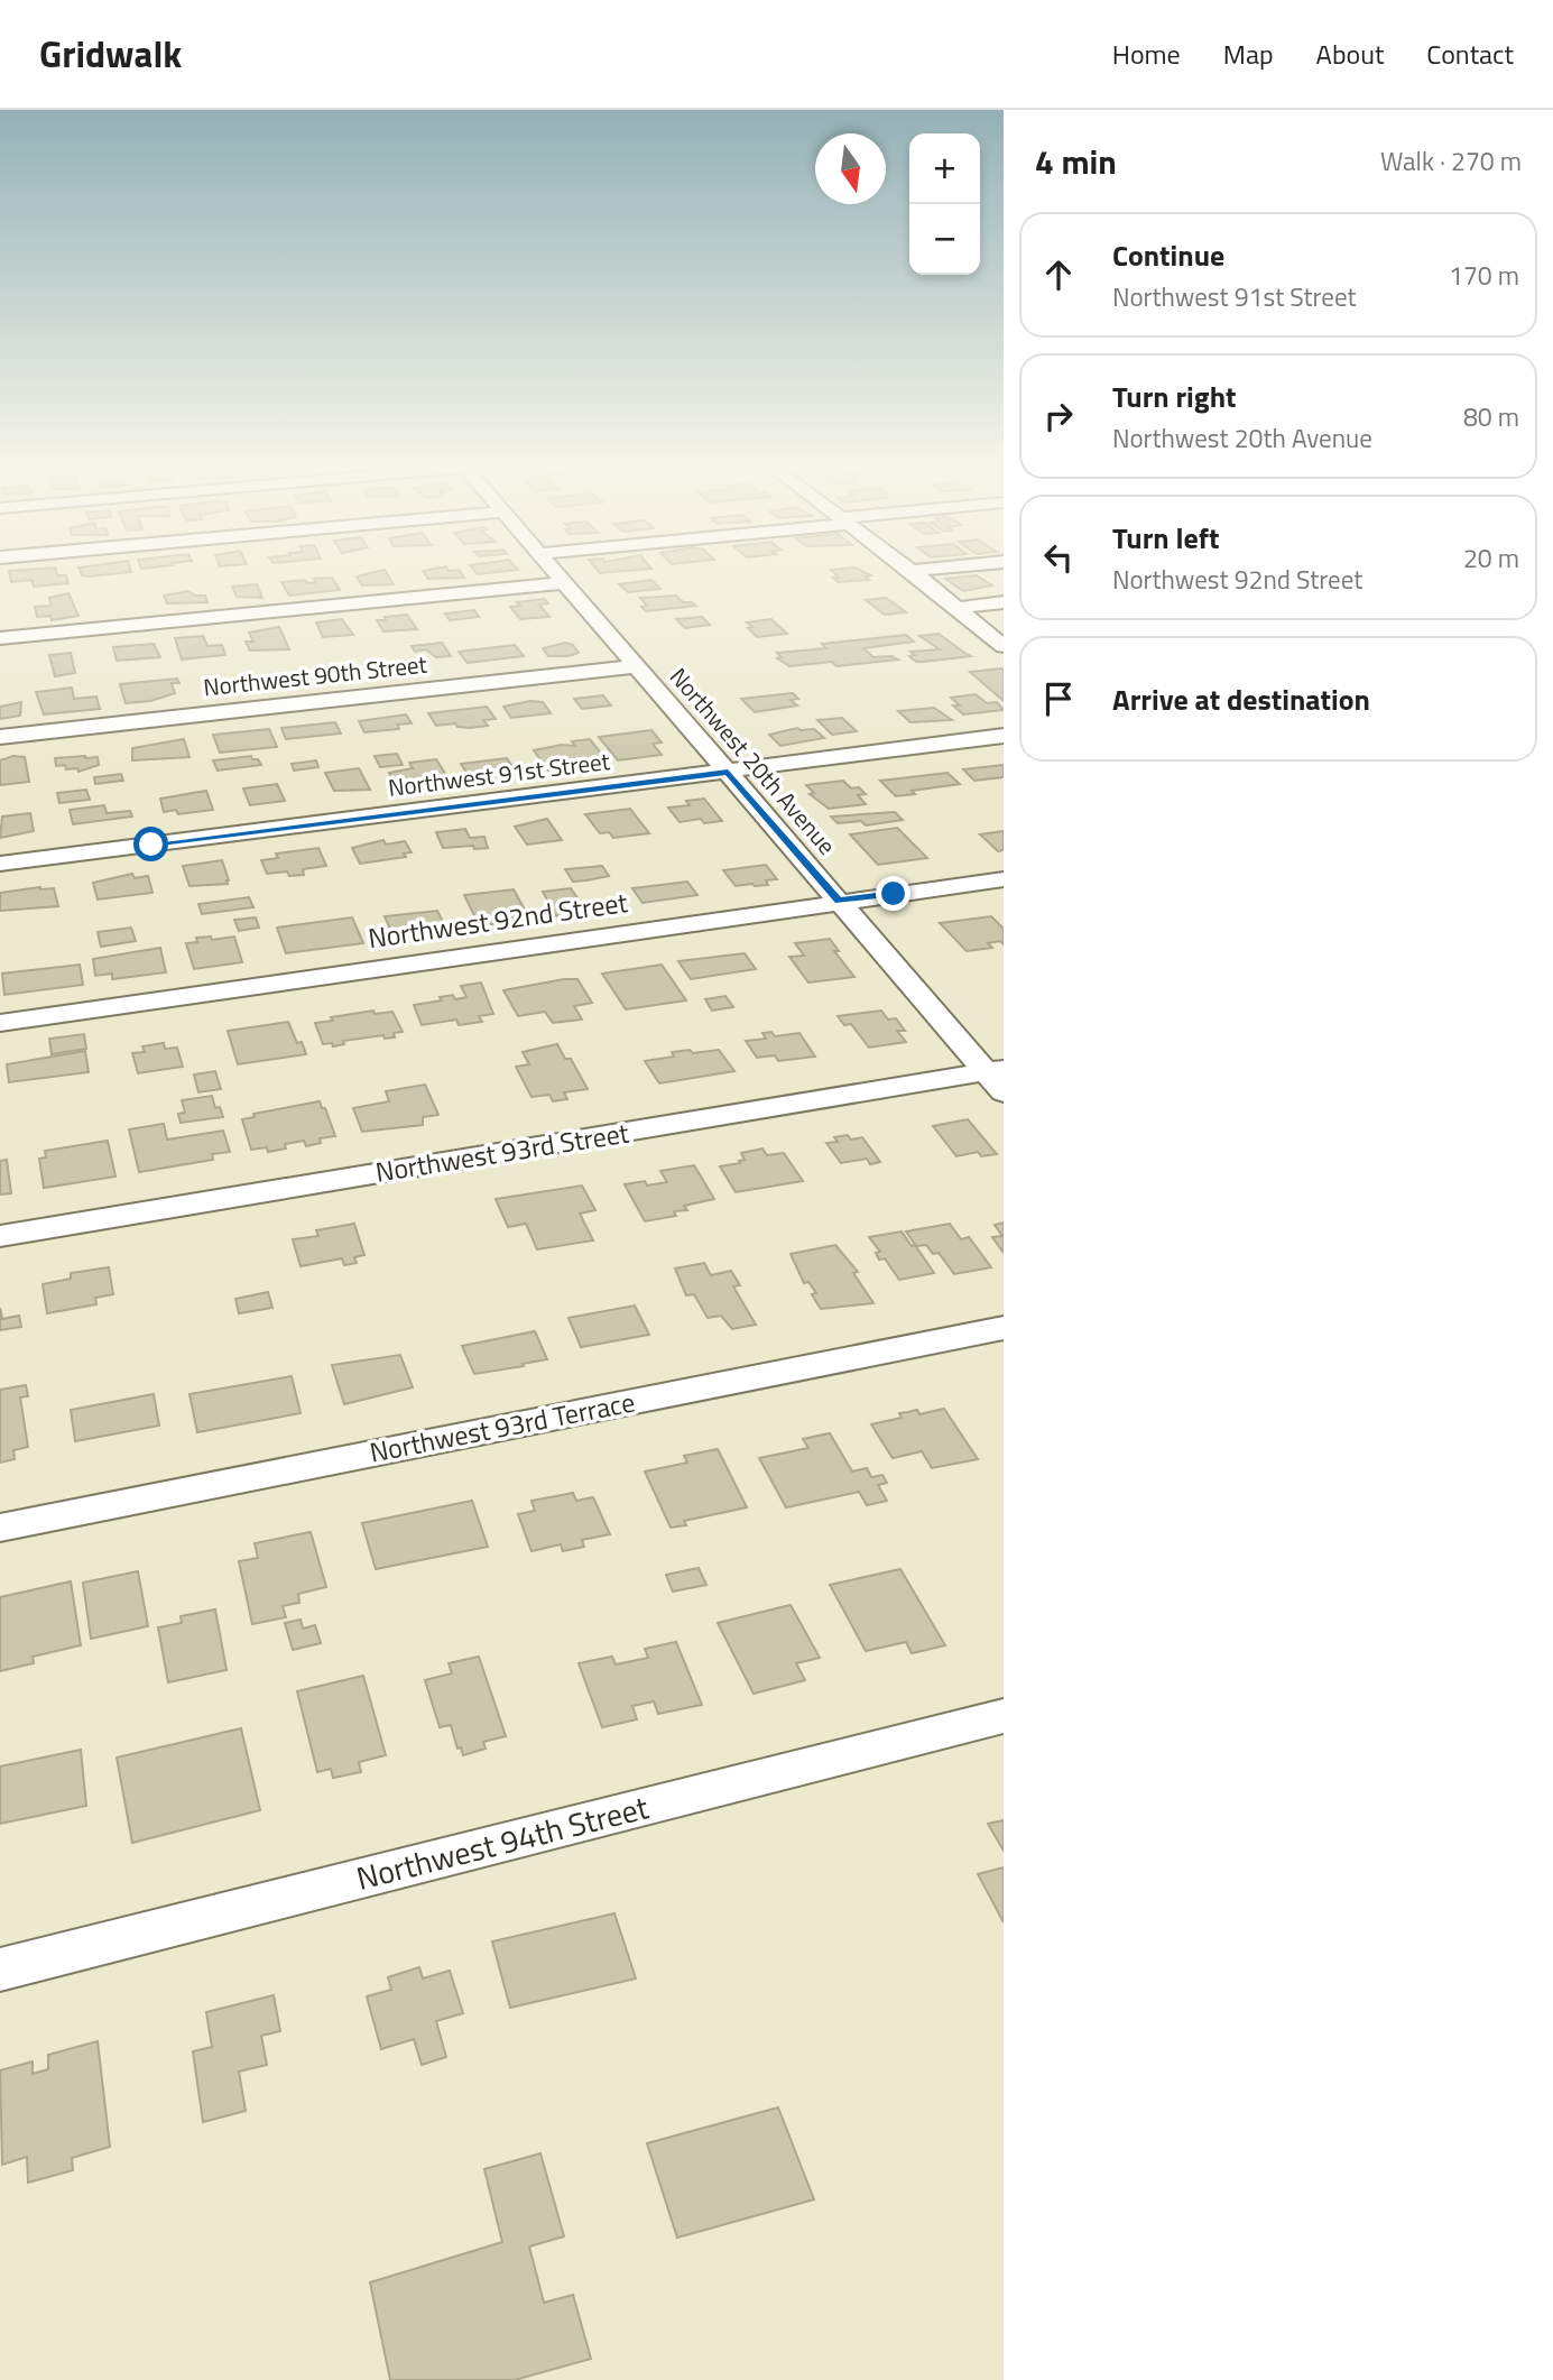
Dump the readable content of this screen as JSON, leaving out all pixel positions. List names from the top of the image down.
{
  "streets": {
    "street": [
      "Northwest 90th Street",
      "Northwest 20th Avenue",
      "Northwest 91st Street",
      "Northwest 92nd Street",
      "Northwest 93rd Street",
      "Northwest 93rd Terrace",
      "Northwest 94th Street"
    ]
  },
  "crossings": [
    ["Northwest 90th Street", "Northwest 20th Avenue"],
    ["Northwest 20th Avenue", "Northwest 91st Street"],
    ["Northwest 20th Avenue", "Northwest 92nd Street"],
    ["Northwest 20th Avenue", "Northwest 93rd Street"]
  ],
  "north": "bottom",
  "page": {
    "header": "Gridwalk",
    "nav": [
      "Home",
      "Map",
      "About",
      "Contact"
    ],
    "heading": ["4 min", "Walk · 270 m"],
    "map_buttons": ["+", "−"],
    "list": [
      ["Continue", "Northwest 91st Street", "170 m"],
      ["Turn right", "Northwest 20th Avenue", "80 m"],
      ["Turn left", "Northwest 92nd Street", "20 m"],
      "Arrive at destination"
    ]
  }
}
